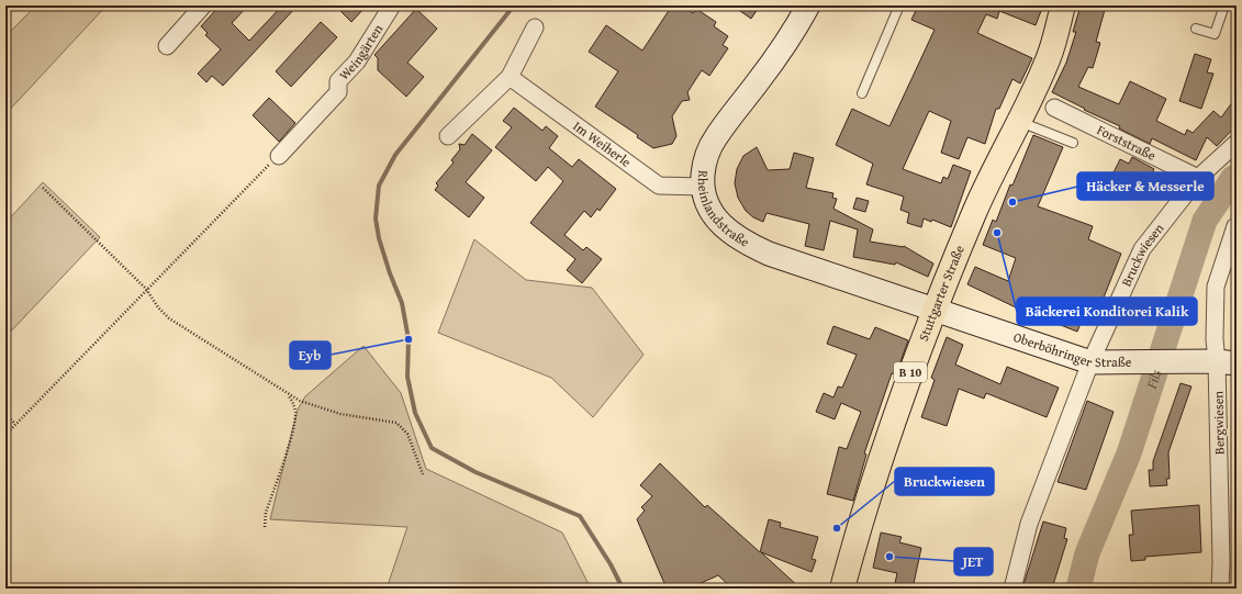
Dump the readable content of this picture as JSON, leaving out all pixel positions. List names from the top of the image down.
{
  "streets": {
    "main road": [
      "Rheinlandstraße",
      "Stuttgarter Straße",
      "Oberböhringer Straße",
      "B 10"
    ],
    "street": [
      "Weingärten",
      "Forststraße",
      "Im Weiherle",
      "Bruckwiesen",
      "Bergwiesen"
    ]
  },
  "crossings": [
    ["Forststraße", "Bruckwiesen"],
    ["Im Weiherle", "Rheinlandstraße"],
    ["Rheinlandstraße", "Stuttgarter Straße"],
    ["Rheinlandstraße", "Oberböhringer Straße"],
    ["Bruckwiesen", "Oberböhringer Straße"],
    ["Stuttgarter Straße", "Oberböhringer Straße"],
    ["Oberböhringer Straße", "Bergwiesen"]
  ],
  "water": ["Fils"],
  "places": [
    "Häcker & Messerle",
    "Bäckerei Konditorei Kalik",
    "Eyb",
    "Bruckwiesen",
    "JET"
  ]
}
